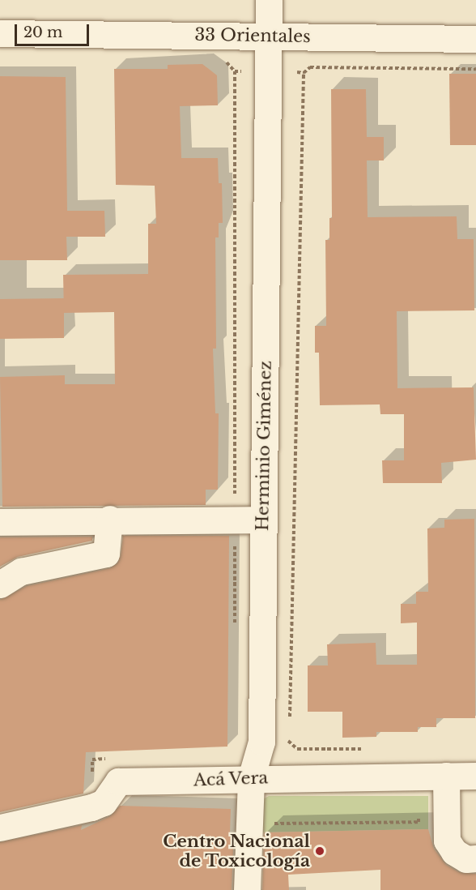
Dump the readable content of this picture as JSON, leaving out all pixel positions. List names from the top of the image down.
{
  "streets": {
    "street": ["33 Orientales", "Herminio Giménez", "Acá Vera"]
  },
  "crossings": [
    ["33 Orientales", "Herminio Giménez"],
    ["Herminio Giménez", "Acá Vera"]
  ],
  "places": ["Centro Nacional de Toxicología"],
  "scale_bar": "20 m"
}
